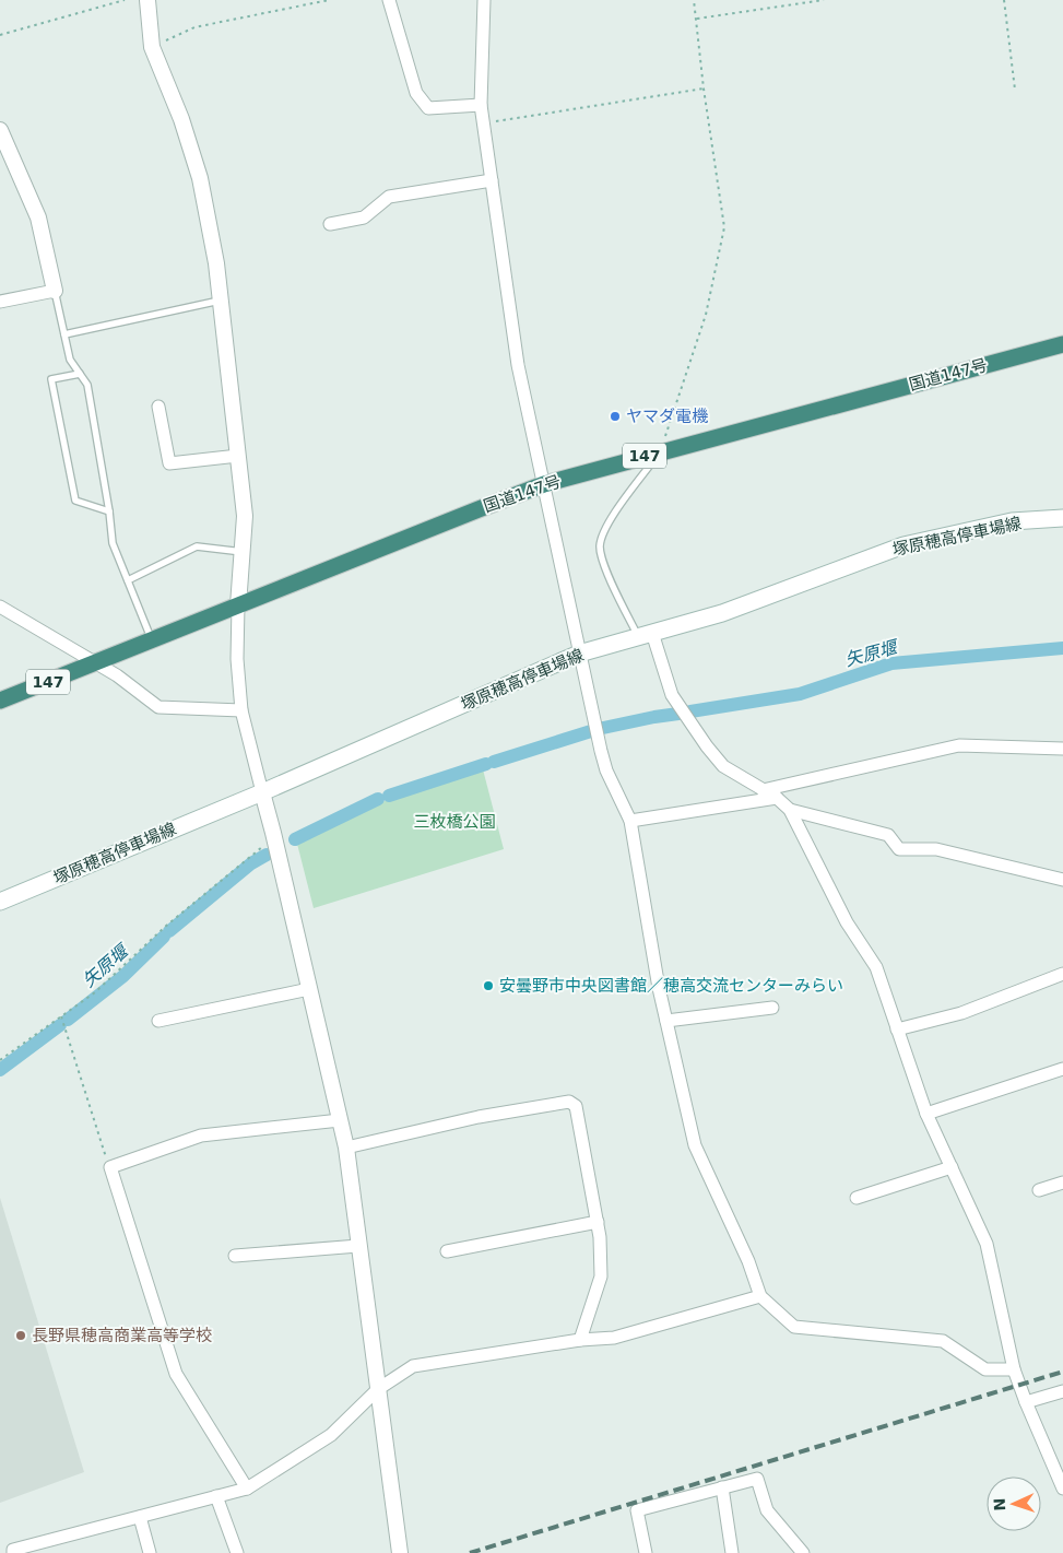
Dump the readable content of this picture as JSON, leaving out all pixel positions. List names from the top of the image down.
{
  "streets": {
    "highway": ["国道147号", "147"],
    "main road": ["塚原穂高停車場線"]
  },
  "water": ["矢原堰"],
  "parks": ["三枚橋公園"],
  "places": ["ヤマダ電機", "安曇野市中央図書館／穂高交流センターみらい", "長野県穂高商業高等学校"],
  "north": "left"
}
